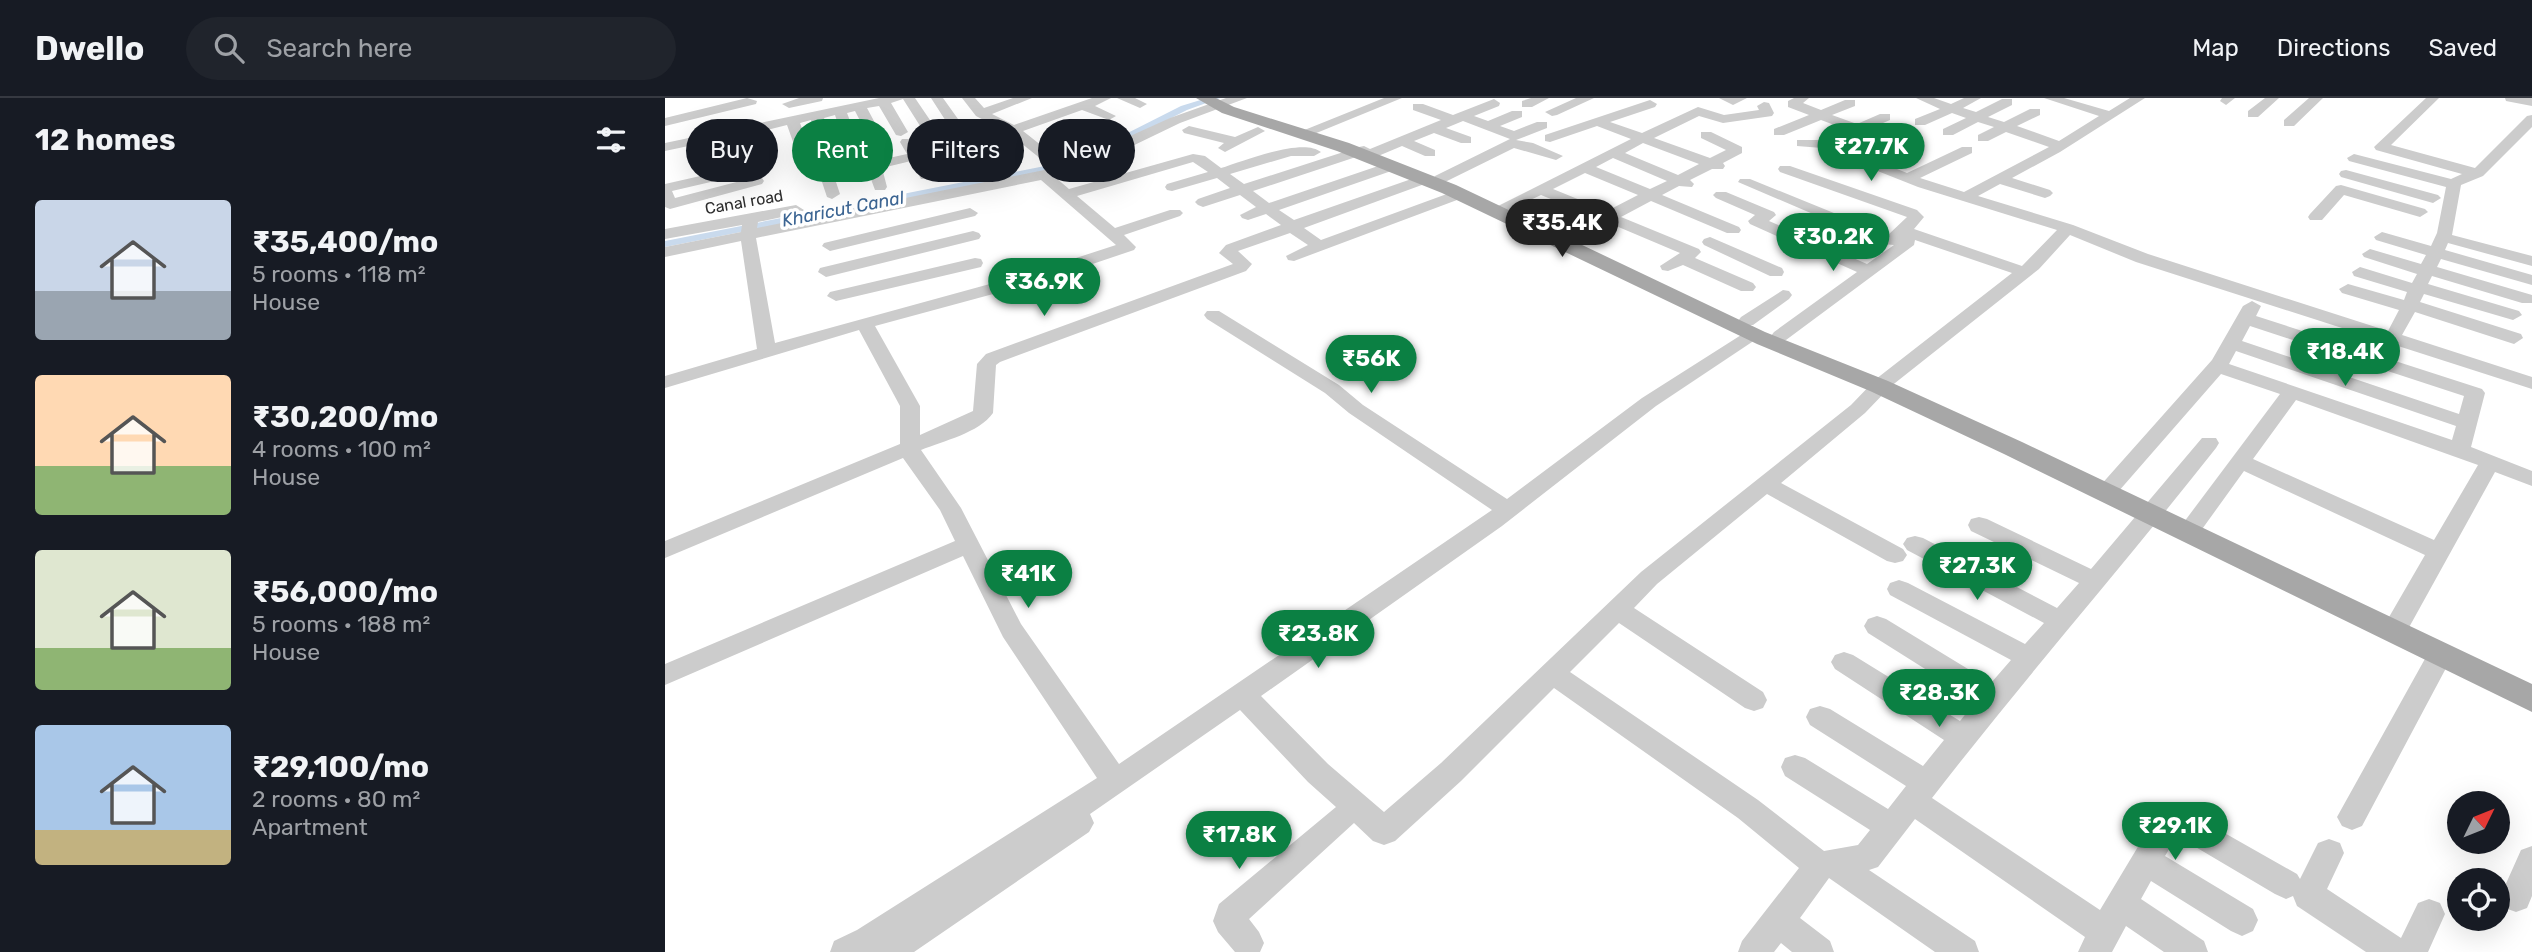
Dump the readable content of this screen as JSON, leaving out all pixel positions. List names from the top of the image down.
{
  "streets": {
    "street": ["Canal road"]
  },
  "water": ["Kharicut Canal"],
  "north": "top right",
  "page": {
    "header": "Dwello",
    "search": "Search here",
    "nav": ["Map", "Directions", "Saved"],
    "heading": "12 homes",
    "chip": [
      "Buy",
      "Rent",
      "Filters",
      "New"
    ],
    "price": [
      "₹27.7K",
      "₹35.4K",
      "₹30.2K",
      "₹36.9K",
      "₹18.4K",
      "₹56K",
      "₹27.3K",
      "₹41K",
      "₹23.8K",
      "₹28.3K",
      "₹29.1K",
      "₹17.8K"
    ],
    "list": [
      {
        "name": "₹35,400/mo",
        "note": "5 rooms · 118 m² · House"
      },
      {
        "name": "₹30,200/mo",
        "note": "4 rooms · 100 m² · House"
      },
      {
        "name": "₹56,000/mo",
        "note": "5 rooms · 188 m² · House"
      },
      {
        "name": "₹29,100/mo",
        "note": "2 rooms · 80 m² · Apartment"
      }
    ]
  }
}
